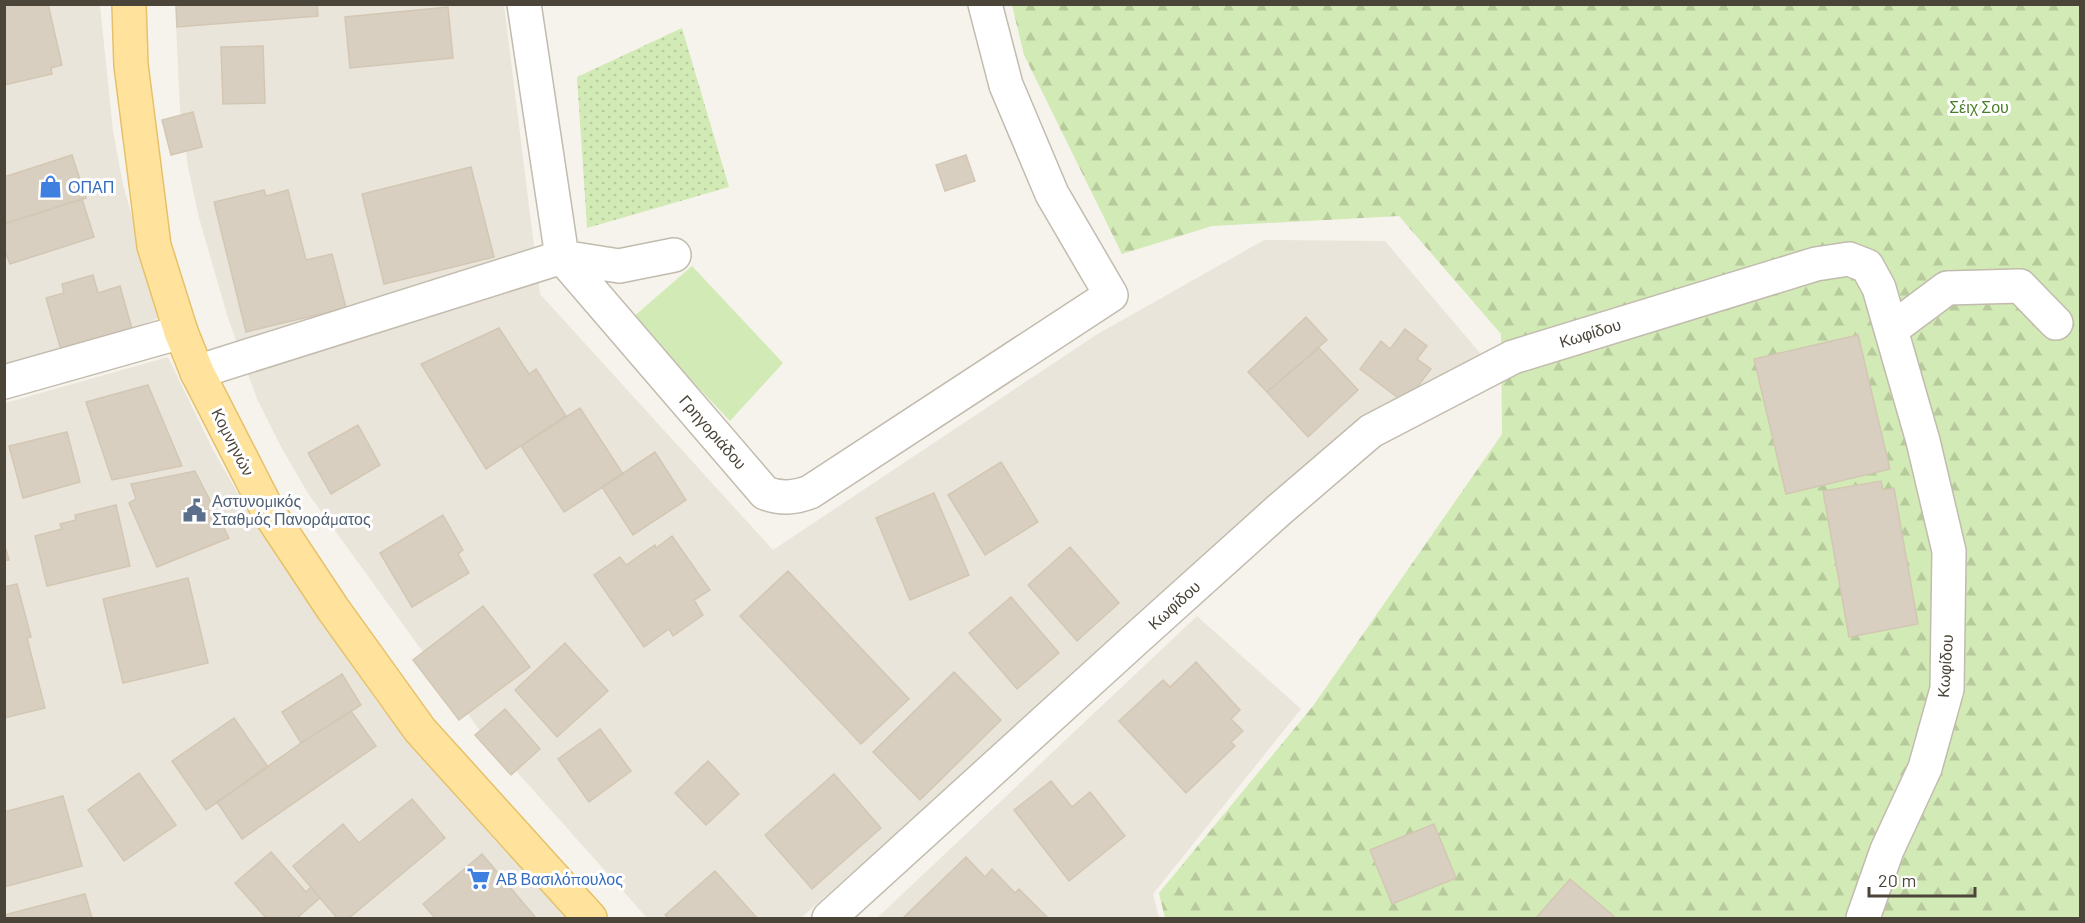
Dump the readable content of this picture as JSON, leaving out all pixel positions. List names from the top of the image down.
{
  "streets": {
    "main road": ["Κομνηνών"],
    "street": ["Κωφίδου", "Γρηγοριάδου"]
  },
  "parks": ["Σέιχ Σου"],
  "places": {
    "shop": ["ΟΠΑΠ"],
    "public building": ["Αστυνομικός Σταθμός Πανοράματος"],
    "supermarket": ["ΑΒ Βασιλόπουλος"]
  },
  "scale_bar": "20 m"
}
